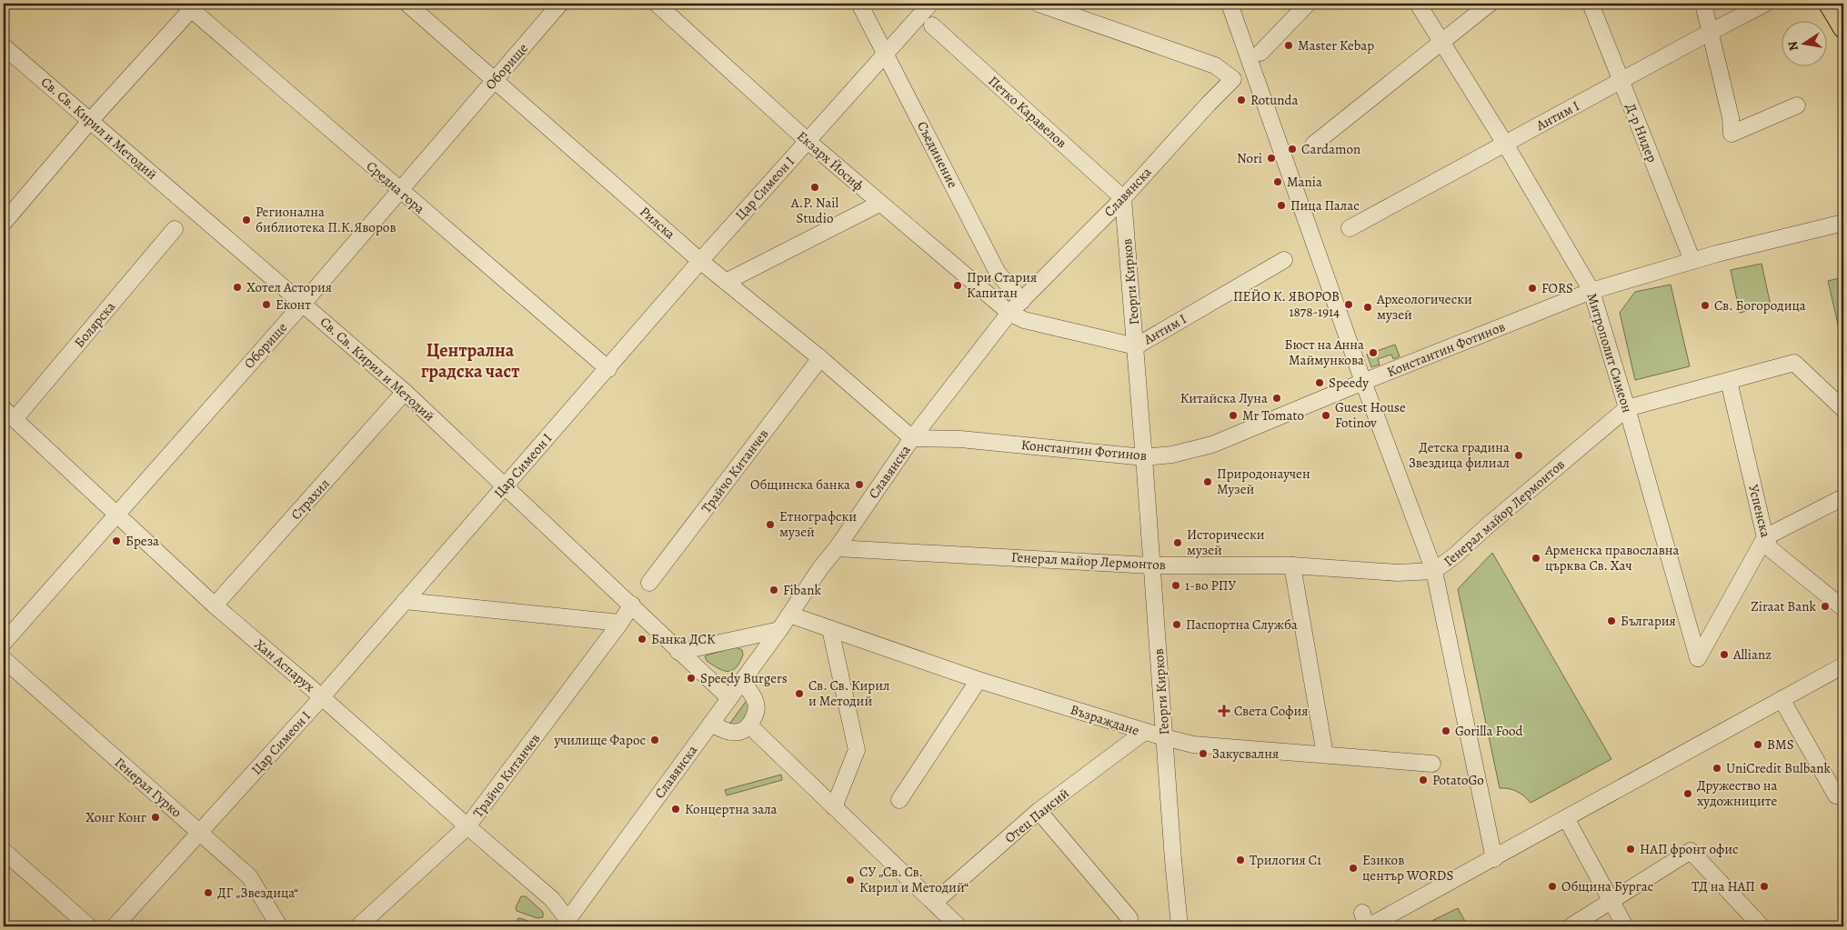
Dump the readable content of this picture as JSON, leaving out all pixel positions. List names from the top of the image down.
{
  "streets": {
    "street": [
      "Оборище",
      "Петко Каравелов",
      "Антим I",
      "Св. Св. Кирил и Методий",
      "Д-р Нидер",
      "Съединение",
      "Екзарх Йосиф",
      "Средна гора",
      "Цар Симеон I",
      "Славянска",
      "Рилска",
      "Георги Кирков",
      "Болярска",
      "Константин Фотинов",
      "Митрополит Симеон",
      "Трайчо Китанчев",
      "Страхил",
      "Успенска",
      "Генерал майор Лермонтов",
      "Хан Аспарух",
      "Възраждане",
      "Генерал Гурко",
      "Отец Паисий"
    ]
  },
  "crossings": [
    ["Оборище", "Св. Св. Кирил и Методий"],
    ["Оборище", "Средна гора"],
    ["Оборище", "Рилска"],
    ["Оборище", "Хан Аспарух"],
    ["Петко Каравелов", "Славянска"],
    ["Петко Каравелов", "Георги Кирков"],
    ["Антим I", "Д-р Нидер"],
    ["Антим I", "Екзарх Йосиф"],
    ["Антим I", "Славянска"],
    ["Антим I", "Георги Кирков"],
    ["Антим I", "Митрополит Симеон"],
    ["Св. Св. Кирил и Методий", "Цар Симеон I"],
    ["Св. Св. Кирил и Методий", "Славянска"],
    ["Св. Св. Кирил и Методий", "Трайчо Китанчев"],
    ["Св. Св. Кирил и Методий", "Страхил"],
    ["Д-р Нидер", "Константин Фотинов"],
    ["Съединение", "Цар Симеон I"],
    ["Съединение", "Славянска"],
    ["Екзарх Йосиф", "Цар Симеон I"],
    ["Екзарх Йосиф", "Славянска"],
    ["Средна гора", "Цар Симеон I"],
    ["Цар Симеон I", "Рилска"],
    ["Цар Симеон I", "Хан Аспарух"],
    ["Цар Симеон I", "Генерал Гурко"],
    ["Славянска", "Рилска"],
    ["Славянска", "Георги Кирков"],
    ["Славянска", "Константин Фотинов"],
    ["Славянска", "Генерал майор Лермонтов"],
    ["Славянска", "Хан Аспарух"],
    ["Славянска", "Възраждане"],
    ["Рилска", "Константин Фотинов"],
    ["Рилска", "Трайчо Китанчев"],
    ["Георги Кирков", "Константин Фотинов"],
    ["Георги Кирков", "Генерал майор Лермонтов"],
    ["Георги Кирков", "Възраждане"],
    ["Болярска", "Хан Аспарух"],
    ["Константин Фотинов", "Митрополит Симеон"],
    ["Митрополит Симеон", "Успенска"],
    ["Митрополит Симеон", "Генерал майор Лермонтов"],
    ["Трайчо Китанчев", "Хан Аспарух"],
    ["Страхил", "Хан Аспарух"],
    ["Успенска", "Генерал майор Лермонтов"],
    ["Възраждане", "Отец Паисий"]
  ],
  "districts": ["Централна градска част"],
  "places": {
    "other": [
      "Master Kebap",
      "Rotunda",
      "Cardamon",
      "Nori",
      "Mania",
      "A.P. Nail Studio",
      "Пица Палас",
      "Регионална библиотека П.К.Яворов",
      "При Стария Капитан",
      "Хотел Астория",
      "FORS",
      "Еконт",
      "ПЕЙО К. ЯВОРОВ 1878-1914",
      "Св. Богородица",
      "Археологически музей",
      "Бюст на Анна Маймункова",
      "Speedy",
      "Китайска Луна",
      "Mr Tomato",
      "Guest House Fotinov",
      "Детска градина Звездица филиал",
      "Природонаучен Музей",
      "Общинска банка",
      "Етнографски музей",
      "Бреза",
      "Исторически музей",
      "Арменска православна църква Св. Хач",
      "1-во РПУ",
      "Fibank",
      "Ziraat Bank",
      "България",
      "Паспортна Служба",
      "Банка ДСК",
      "Allianz",
      "Speedy Burgers",
      "Св. Св. Кирил и Методий",
      "Gorilla Food",
      "училище Фарос",
      "BMS",
      "Закусвалня",
      "UniCredit Bulbank",
      "PotatoGo",
      "Дружество на художниците",
      "Концертна зала",
      "Хонг Конг",
      "НАП фронт офис",
      "Трилогия С1",
      "Езиков център WORDS",
      "СУ „Св. Св. Кирил и Методий“",
      "Община Бургас",
      "ТД на НАП",
      "ДГ „Звездица“"
    ],
    "health": ["Света София"]
  },
  "north": "left"
}
